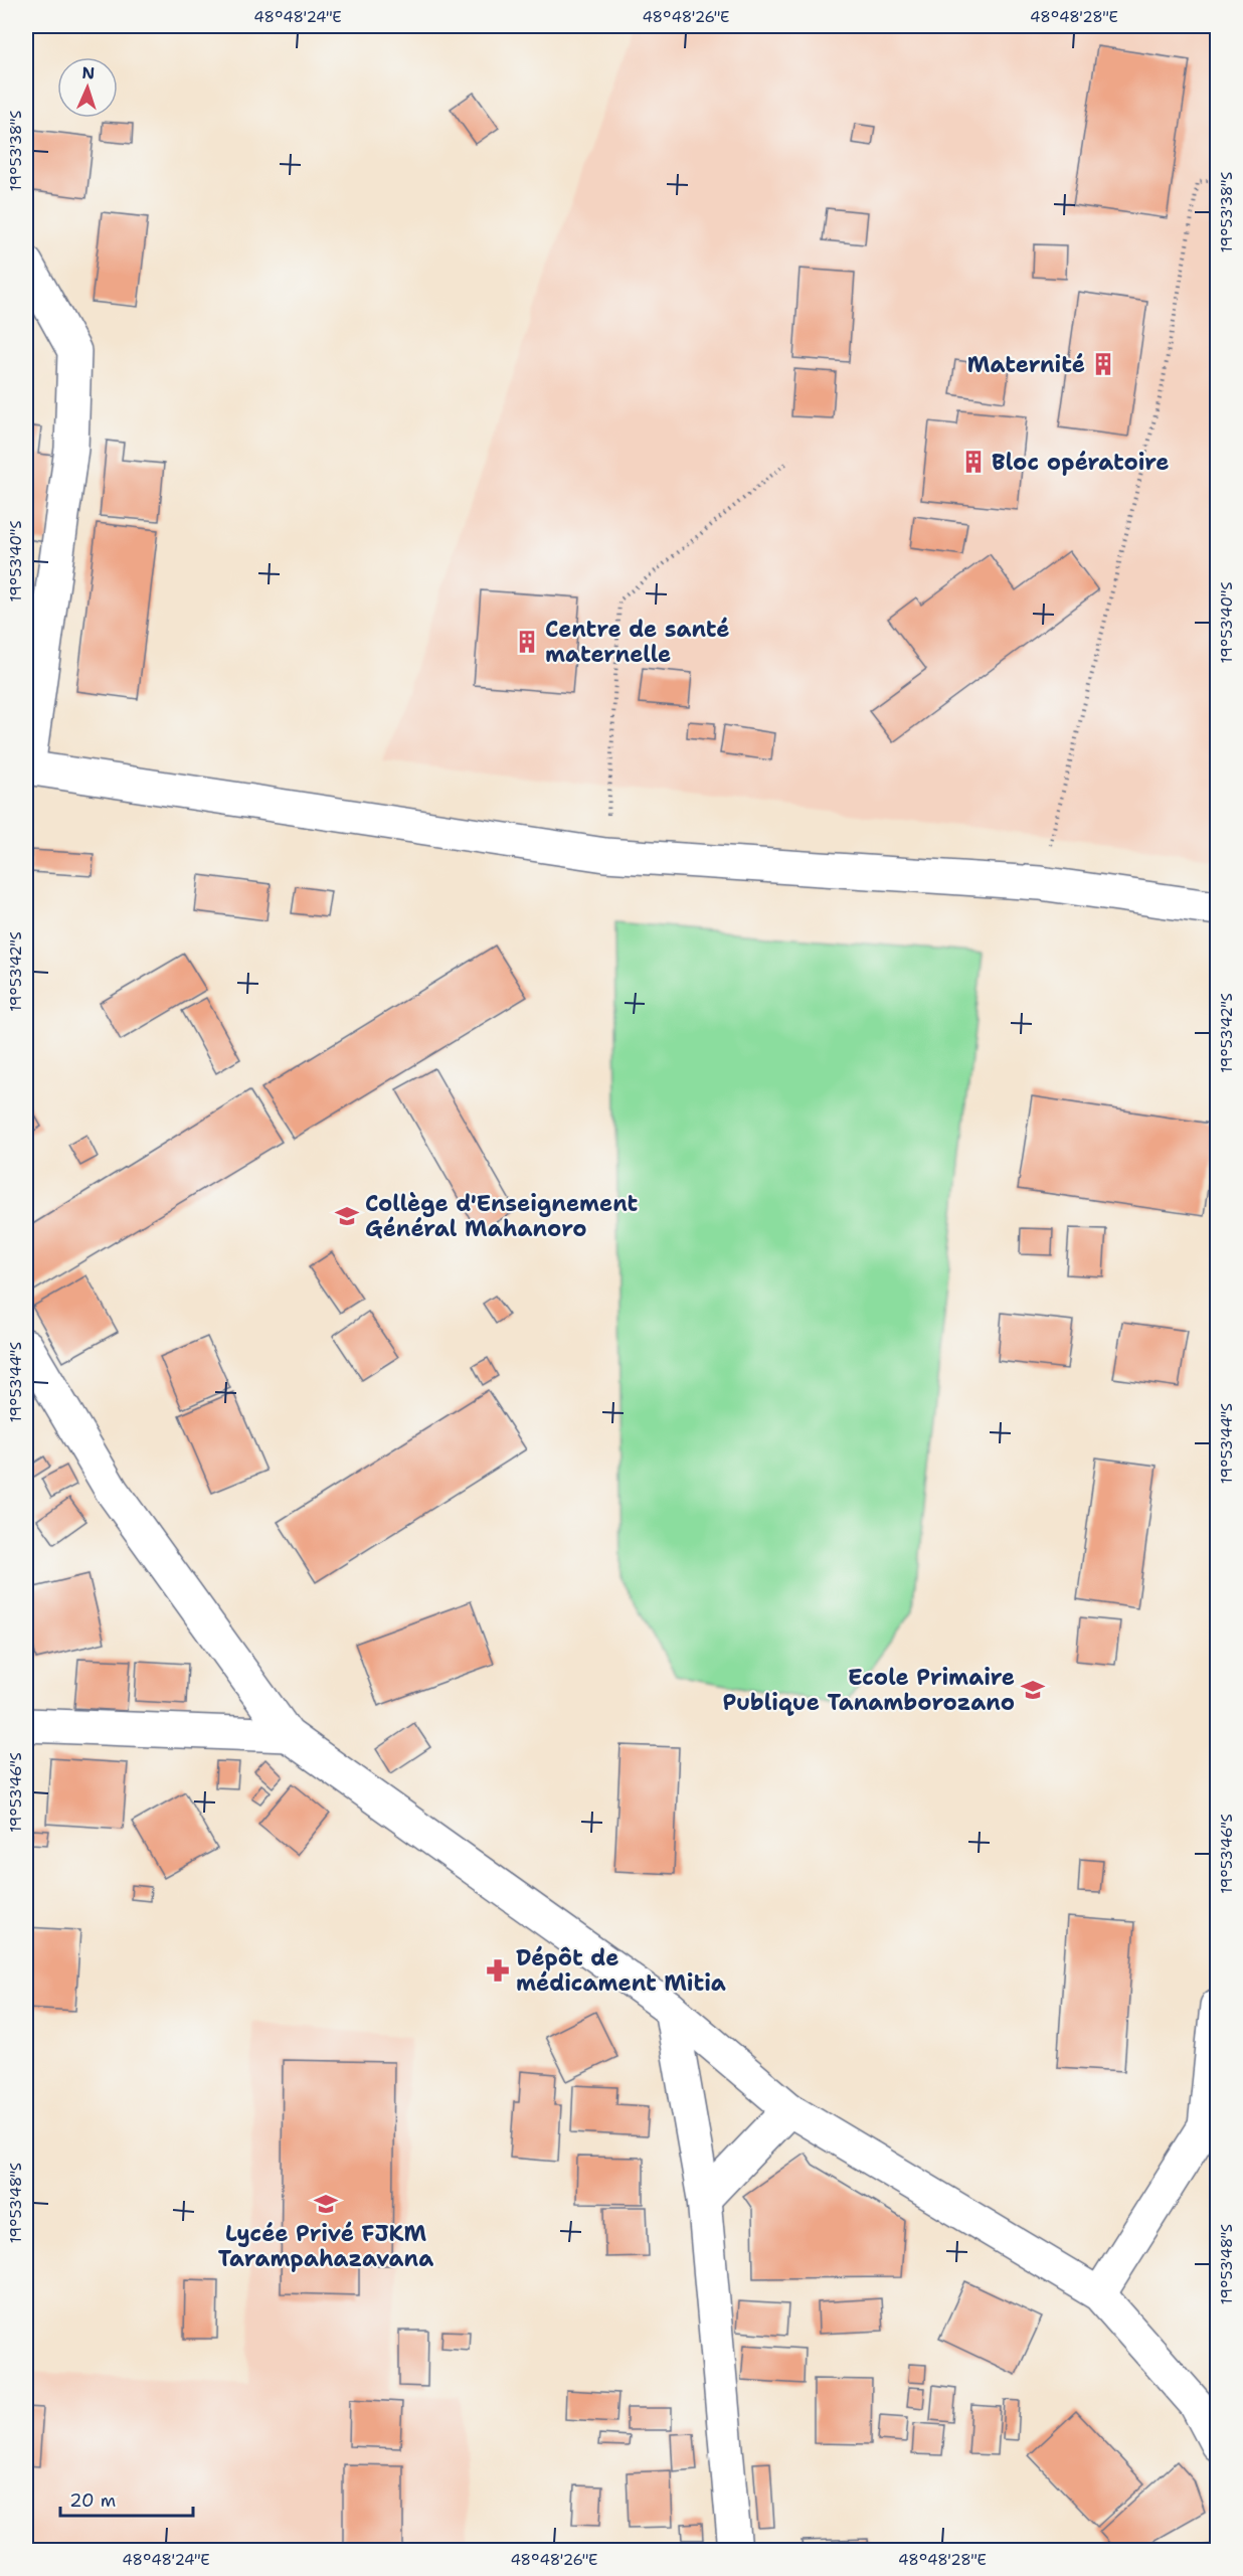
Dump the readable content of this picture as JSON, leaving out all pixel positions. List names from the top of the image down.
{
  "places": {
    "building": ["Maternité", "Bloc opératoire", "Centre de santé maternelle"],
    "school or university": ["Collège d'Enseignement Général Mahanoro", "Ecole Primaire Publique Tanamborozano", "Lycée Privé FJKM Tarampahazavana"],
    "pharmacy": ["Dépôt de médicament Mitia"]
  },
  "scale_bar": "20 m",
  "north": "top",
  "coordinates": [
    "48°48'24\"E",
    "48°48'26\"E",
    "48°48'28\"E",
    "19°53'38\"S",
    "19°53'40\"S",
    "19°53'42\"S",
    "19°53'44\"S",
    "19°53'46\"S",
    "19°53'48\"S"
  ]
}
